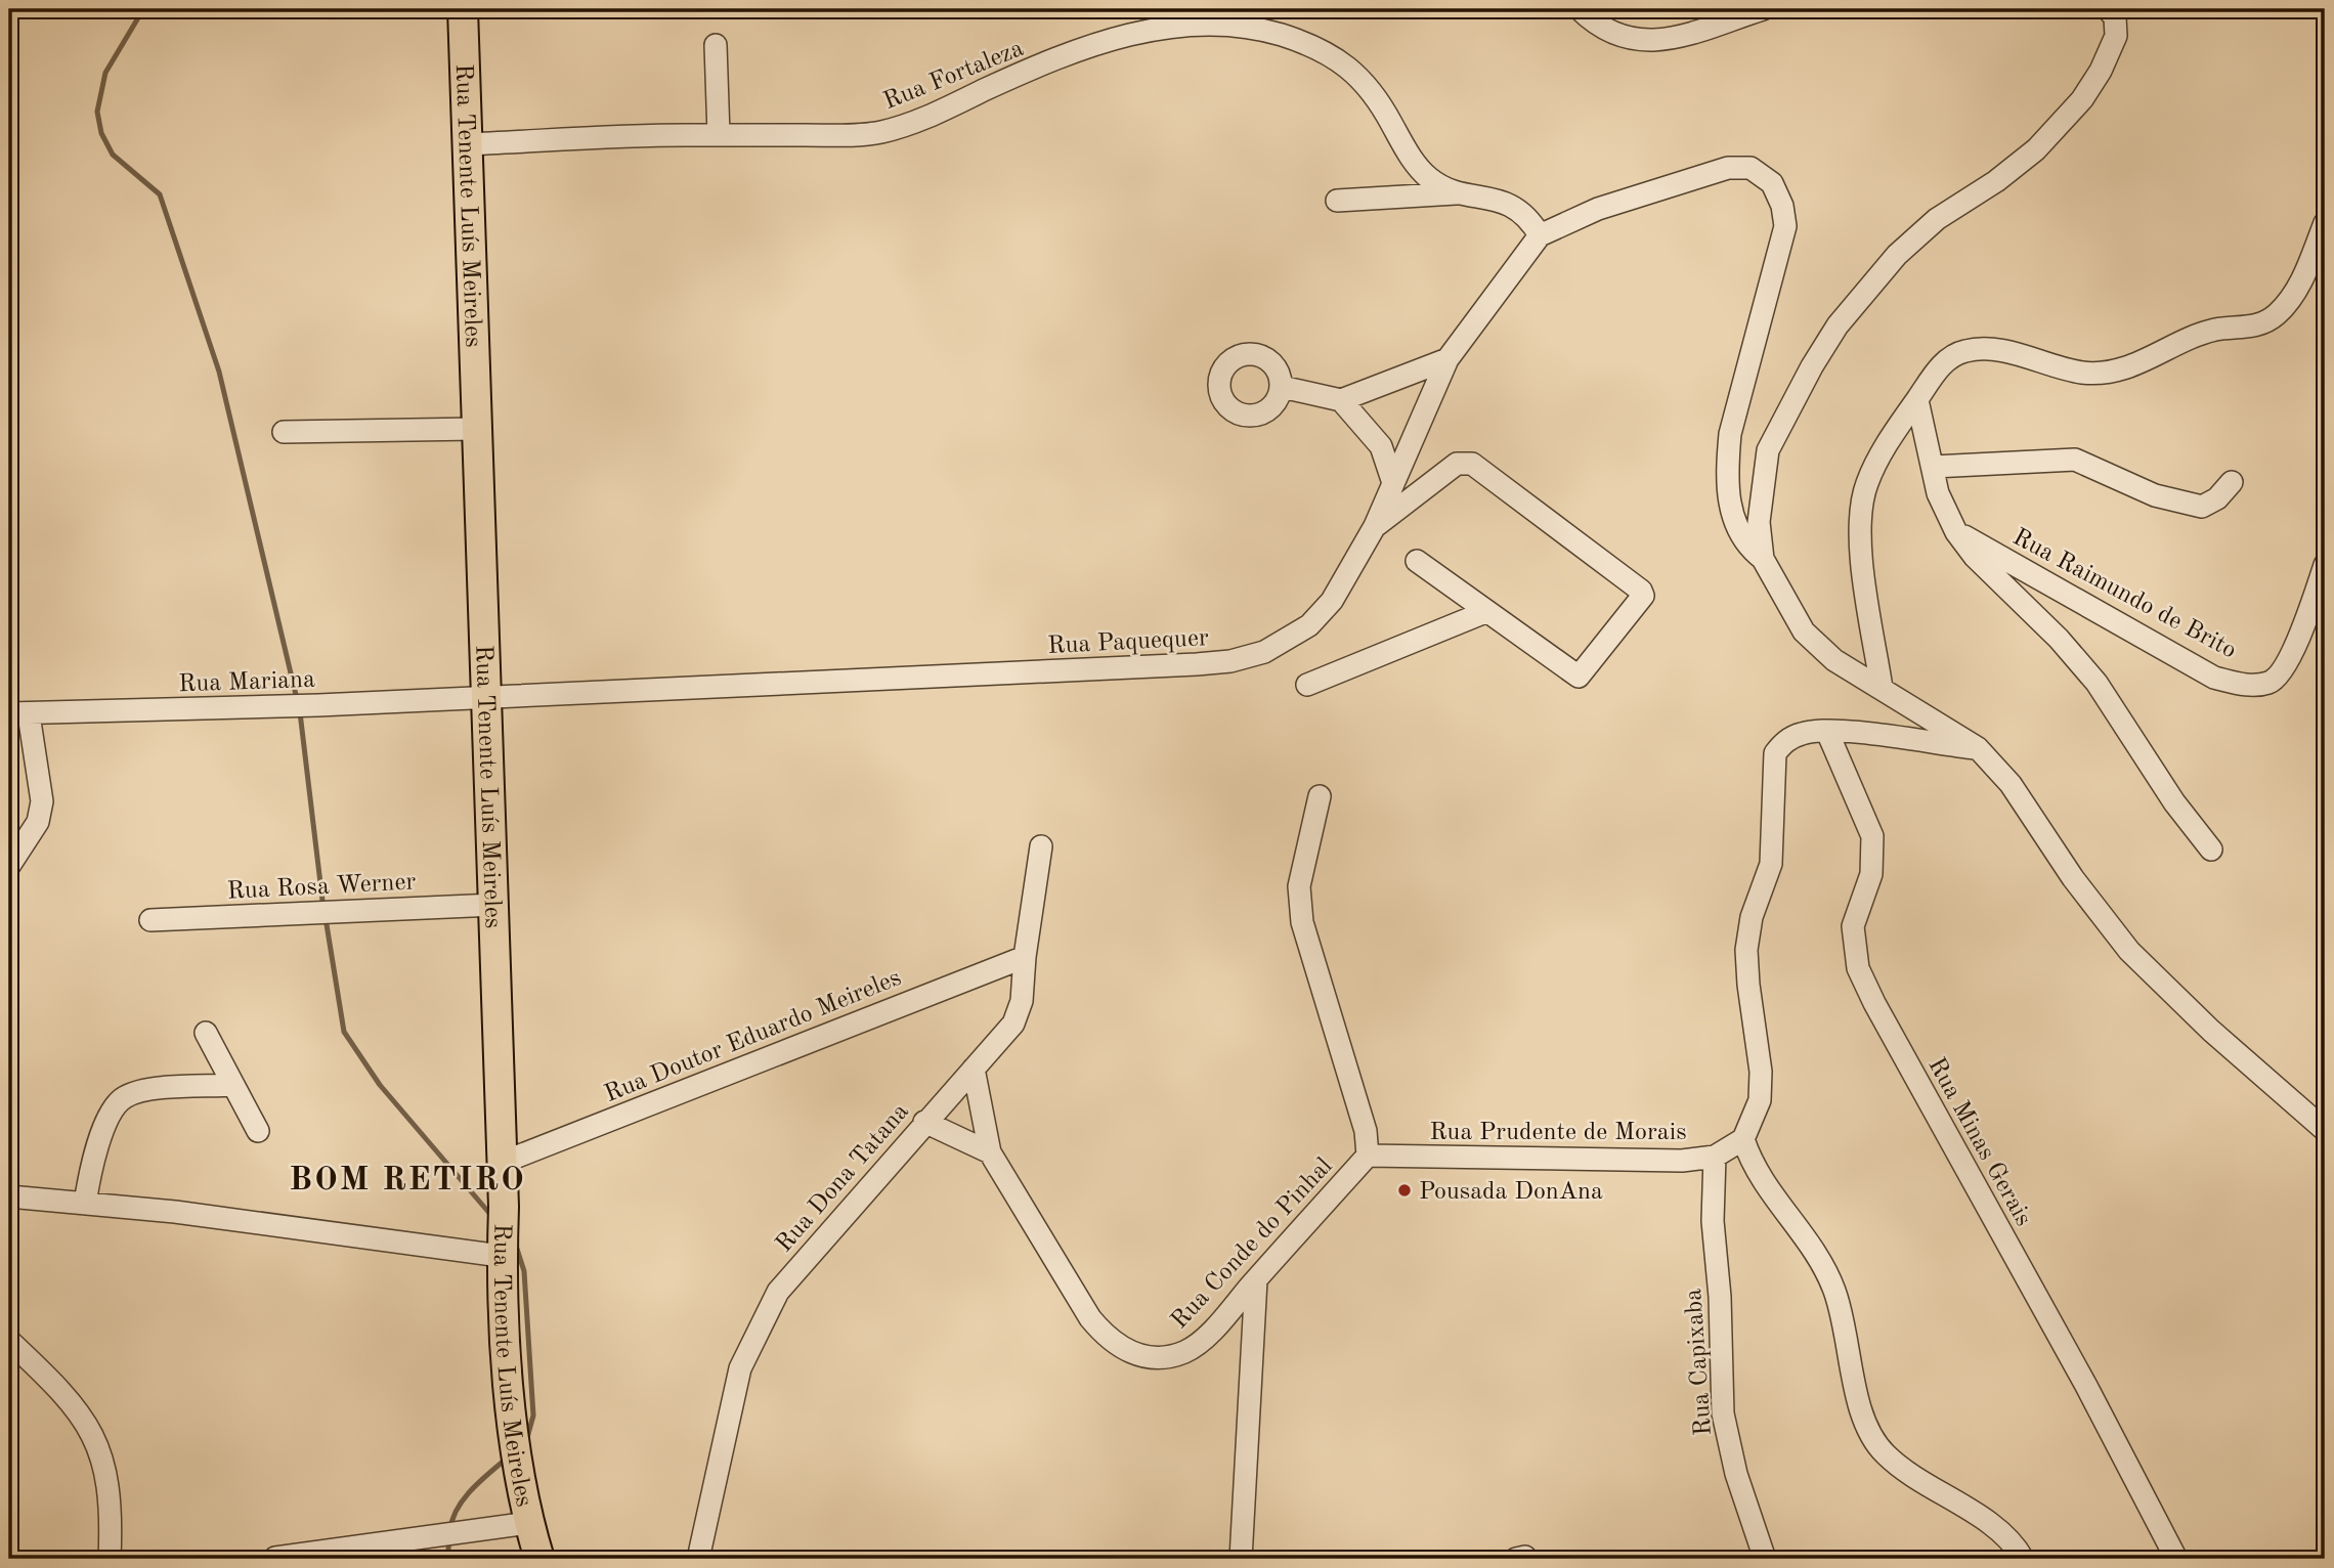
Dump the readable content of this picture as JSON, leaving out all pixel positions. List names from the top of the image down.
{
  "streets": {
    "main road": ["Rua Tenente Luís Meireles"],
    "street": [
      "Rua Fortaleza",
      "Rua Raimundo de Brito",
      "Rua Paquequer",
      "Rua Mariana",
      "Rua Rosa Werner",
      "Rua Doutor Eduardo Meireles",
      "Rua Prudente de Morais",
      "Rua Minas Gerais",
      "Rua Dona Tatana",
      "Rua Conde do Pinhal",
      "Rua Capixaba"
    ]
  },
  "crossings": [
    ["Rua Fortaleza", "Rua Tenente Luís Meireles"],
    ["Rua Fortaleza", "Rua Paquequer"],
    ["Rua Tenente Luís Meireles", "Rua Paquequer"],
    ["Rua Tenente Luís Meireles", "Rua Mariana"],
    ["Rua Tenente Luís Meireles", "Rua Rosa Werner"],
    ["Rua Tenente Luís Meireles", "Rua Doutor Eduardo Meireles"],
    ["Rua Paquequer", "Rua Mariana"],
    ["Rua Doutor Eduardo Meireles", "Rua Dona Tatana"],
    ["Rua Prudente de Morais", "Rua Conde do Pinhal"],
    ["Rua Prudente de Morais", "Rua Capixaba"],
    ["Rua Dona Tatana", "Rua Conde do Pinhal"]
  ],
  "districts": ["BOM RETIRO"],
  "places": ["Pousada DonAna"]
}
